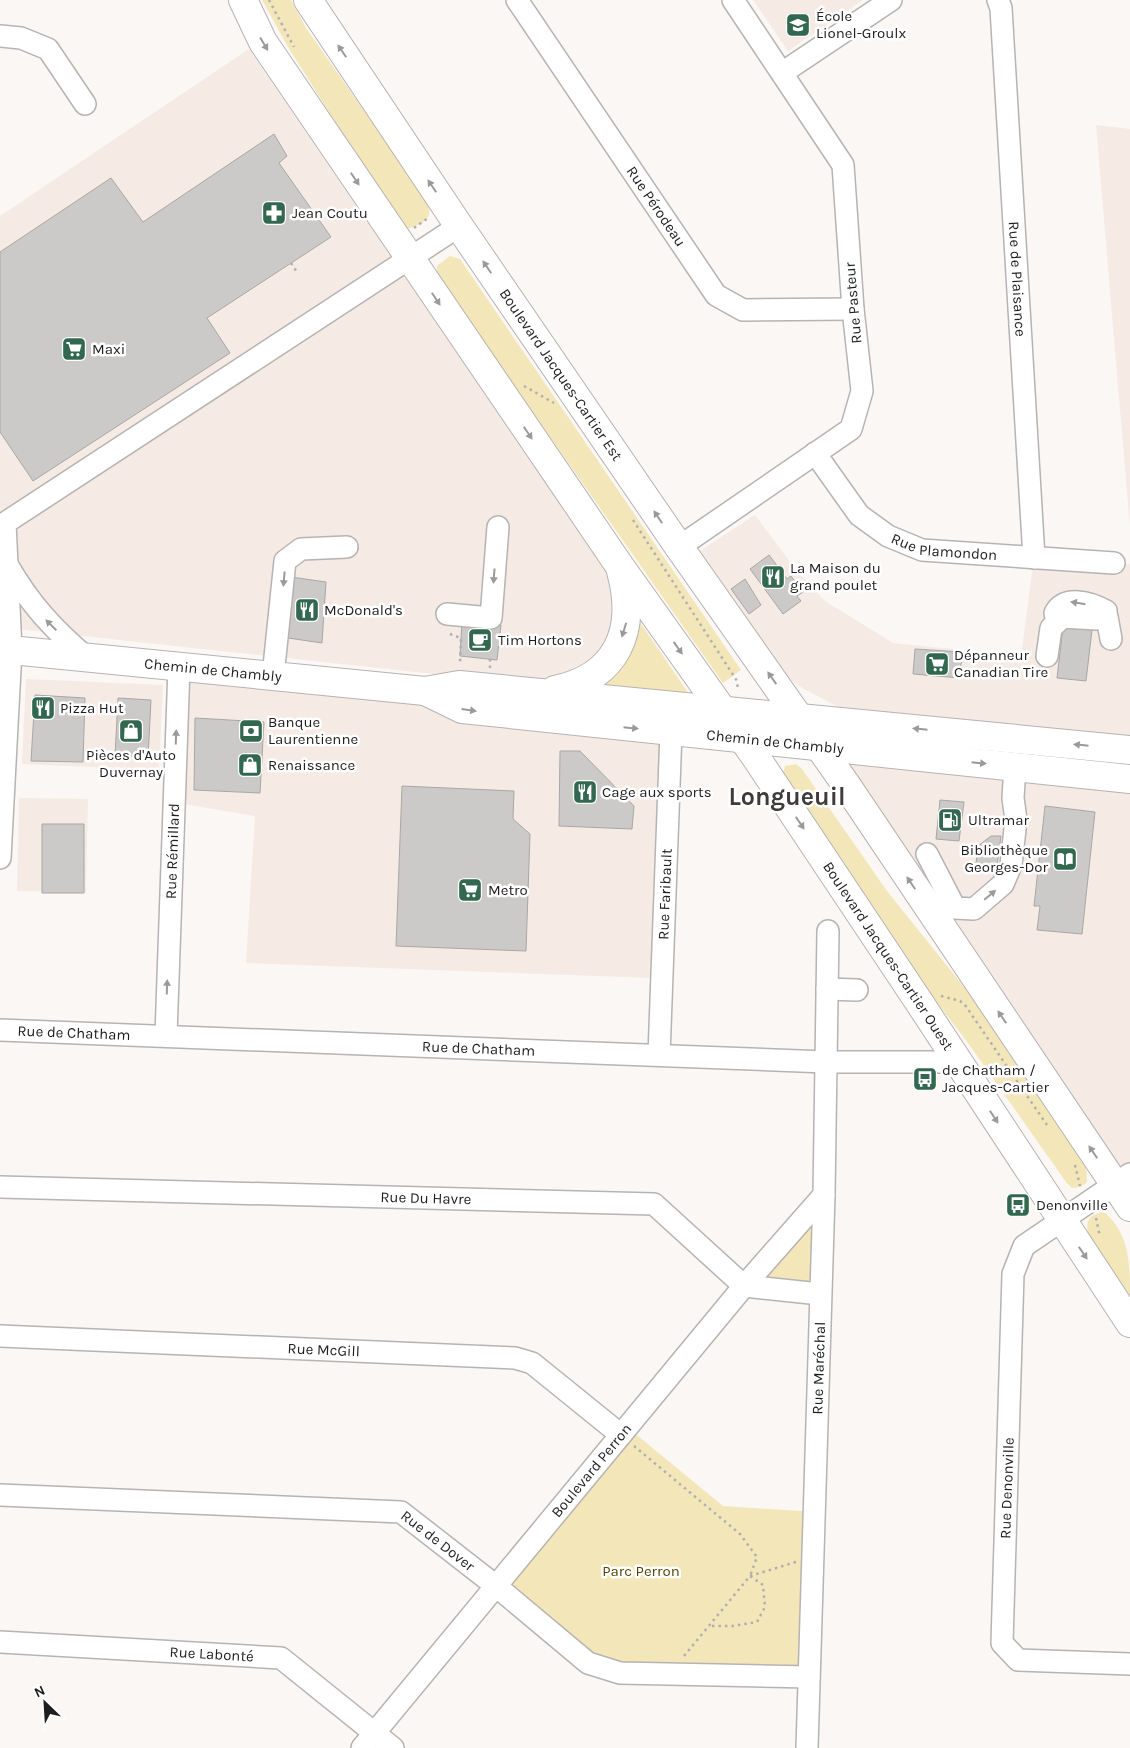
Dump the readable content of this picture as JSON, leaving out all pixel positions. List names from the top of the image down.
{
  "streets": {
    "main road": ["Boulevard Jacques-Cartier Est", "Chemin de Chambly", "Boulevard Jacques-Cartier Ouest"],
    "street": [
      "Rue Pérodeau",
      "Rue de Plaisance",
      "Rue Pasteur",
      "Rue Plamondon",
      "Rue Rémillard",
      "Rue Faribault",
      "Rue de Chatham",
      "Rue Du Havre",
      "Rue McGill",
      "Rue Maréchal",
      "Boulevard Perron",
      "Rue Denonville",
      "Rue de Dover",
      "Rue Labonté"
    ]
  },
  "crossings": [
    ["Rue Pérodeau", "Rue Pasteur"],
    ["Rue de Plaisance", "Rue Plamondon"],
    ["Rue Pasteur", "Boulevard Jacques-Cartier Est"],
    ["Rue Pasteur", "Rue Plamondon"],
    ["Boulevard Jacques-Cartier Est", "Chemin de Chambly"],
    ["Chemin de Chambly", "Rue Rémillard"],
    ["Chemin de Chambly", "Rue Faribault"],
    ["Chemin de Chambly", "Boulevard Jacques-Cartier Ouest"],
    ["Rue Rémillard", "Rue de Chatham"],
    ["Rue Faribault", "Rue de Chatham"],
    ["Boulevard Jacques-Cartier Ouest", "Rue de Chatham"],
    ["Boulevard Jacques-Cartier Ouest", "Rue Denonville"],
    ["Rue de Chatham", "Rue Maréchal"],
    ["Rue Du Havre", "Boulevard Perron"],
    ["Rue McGill", "Boulevard Perron"],
    ["Rue Maréchal", "Boulevard Perron"],
    ["Rue Maréchal", "Rue de Dover"],
    ["Boulevard Perron", "Rue de Dover"],
    ["Boulevard Perron", "Rue Labonté"]
  ],
  "districts": ["Longueuil"],
  "parks": ["Parc Perron"],
  "places": {
    "school or university": ["École Lionel-Groulx"],
    "pharmacy": ["Jean Coutu"],
    "supermarket": ["Maxi", "Dépanneur Canadian Tire", "Metro"],
    "restaurant": [
      "La Maison du grand poulet",
      "McDonald's",
      "Pizza Hut",
      "Cage aux sports"
    ],
    "cafe": ["Tim Hortons"],
    "shop": ["Pièces d'Auto Duvernay", "Renaissance"],
    "bank": ["Banque Laurentienne"],
    "fuel station": ["Ultramar"],
    "library": ["Bibliothèque Georges-Dor"],
    "bus stop": ["de Chatham / Jacques-Cartier", "Denonville"]
  },
  "north": "top left"
}
